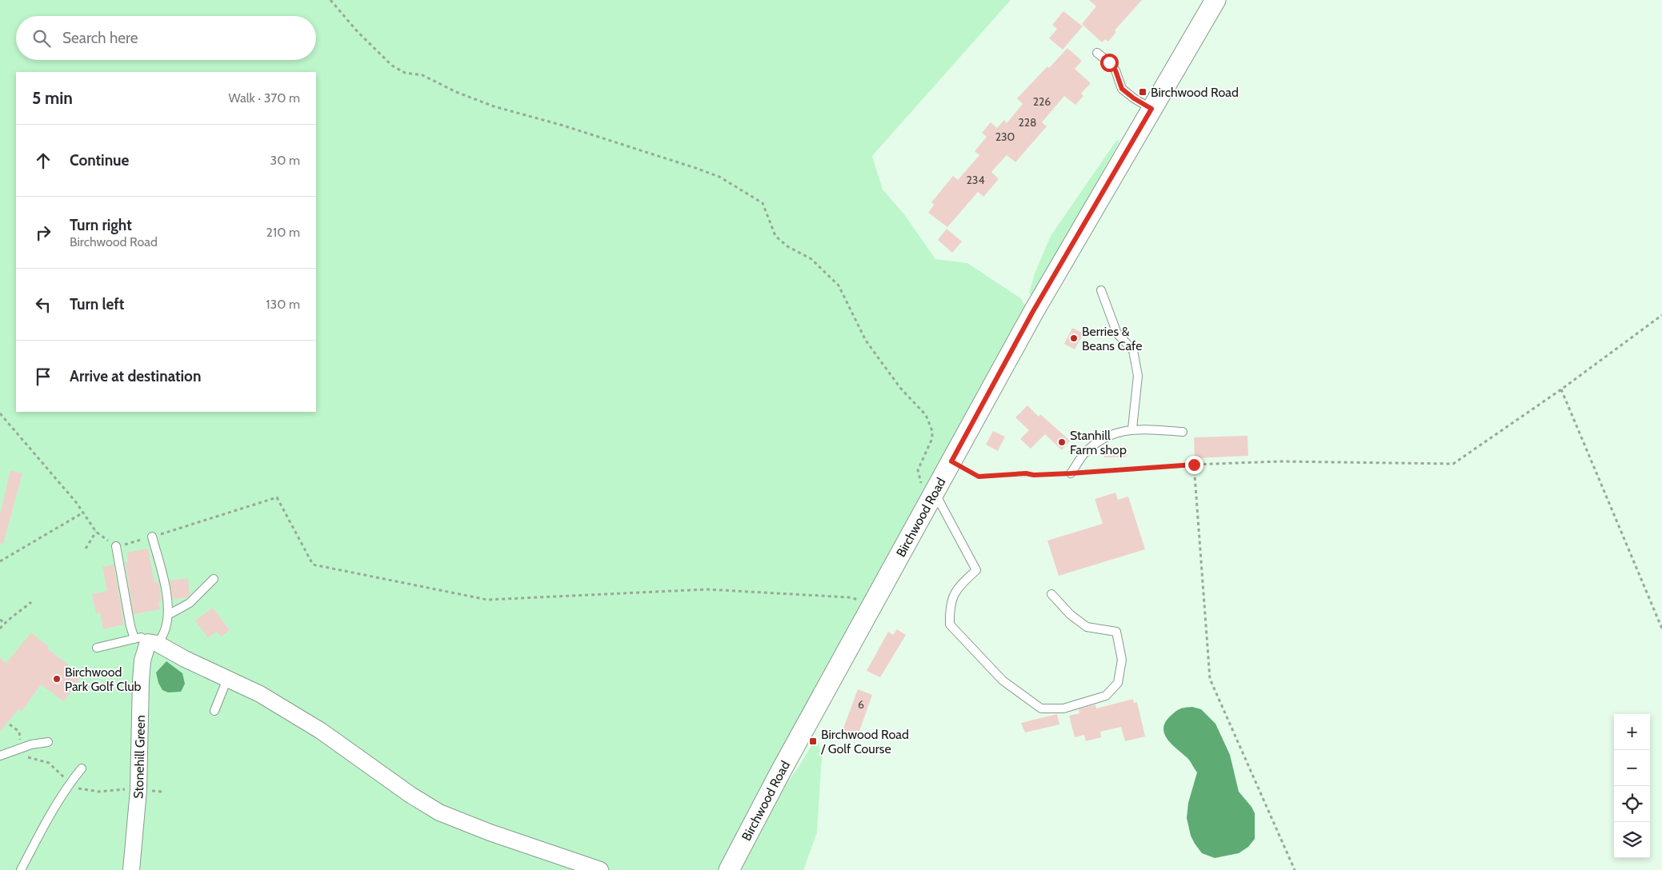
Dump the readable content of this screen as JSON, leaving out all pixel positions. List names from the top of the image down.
{
  "streets": {
    "street": ["Birchwood Road", "Stonehill Green"]
  },
  "places": {
    "transit": ["Birchwood Road", "Birchwood Road / Golf Course"],
    "other": ["Berries & Beans Cafe", "Stanhill Farm shop", "Birchwood Park Golf Club"]
  },
  "house_numbers": [
    "226",
    "228",
    "230",
    "234",
    "6"
  ],
  "page": {
    "search": "Search here",
    "heading": ["5 min", "Walk · 370 m"],
    "list": [
      ["Continue", "30 m"],
      ["Turn right", "Birchwood Road", "210 m"],
      ["Turn left", "130 m"],
      "Arrive at destination"
    ],
    "map_buttons": ["+", "−"]
  }
}
